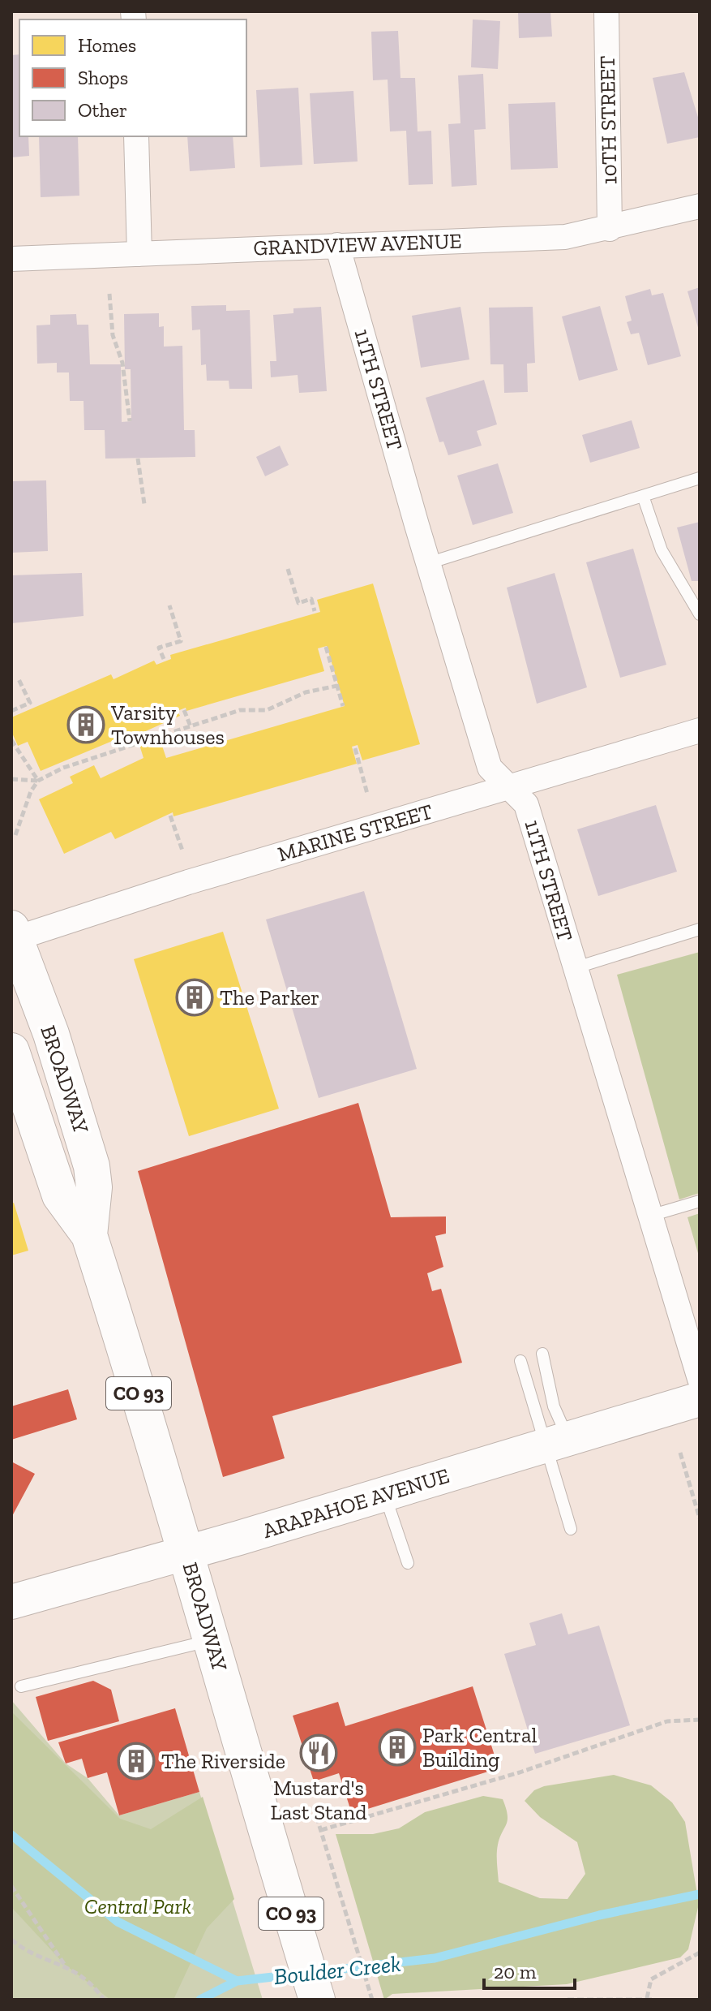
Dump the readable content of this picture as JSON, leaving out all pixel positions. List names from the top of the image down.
{
  "streets": {
    "main road": ["BROADWAY", "CO 93"],
    "street": [
      "10TH STREET",
      "GRANDVIEW AVENUE",
      "11TH STREET",
      "MARINE STREET",
      "ARAPAHOE AVENUE"
    ]
  },
  "crossings": [
    ["10TH STREET", "GRANDVIEW AVENUE"],
    ["GRANDVIEW AVENUE", "11TH STREET"],
    ["11TH STREET", "MARINE STREET"],
    ["MARINE STREET", "BROADWAY"],
    ["BROADWAY", "ARAPAHOE AVENUE"]
  ],
  "water": ["Boulder Creek"],
  "parks": ["Central Park"],
  "places": {
    "building": [
      "Varsity Townhouses",
      "The Parker",
      "Park Central Building",
      "The Riverside"
    ],
    "restaurant": ["Mustard's Last Stand"]
  },
  "legend": ["Homes", "Shops", "Other"],
  "scale_bar": "20 m"
}
